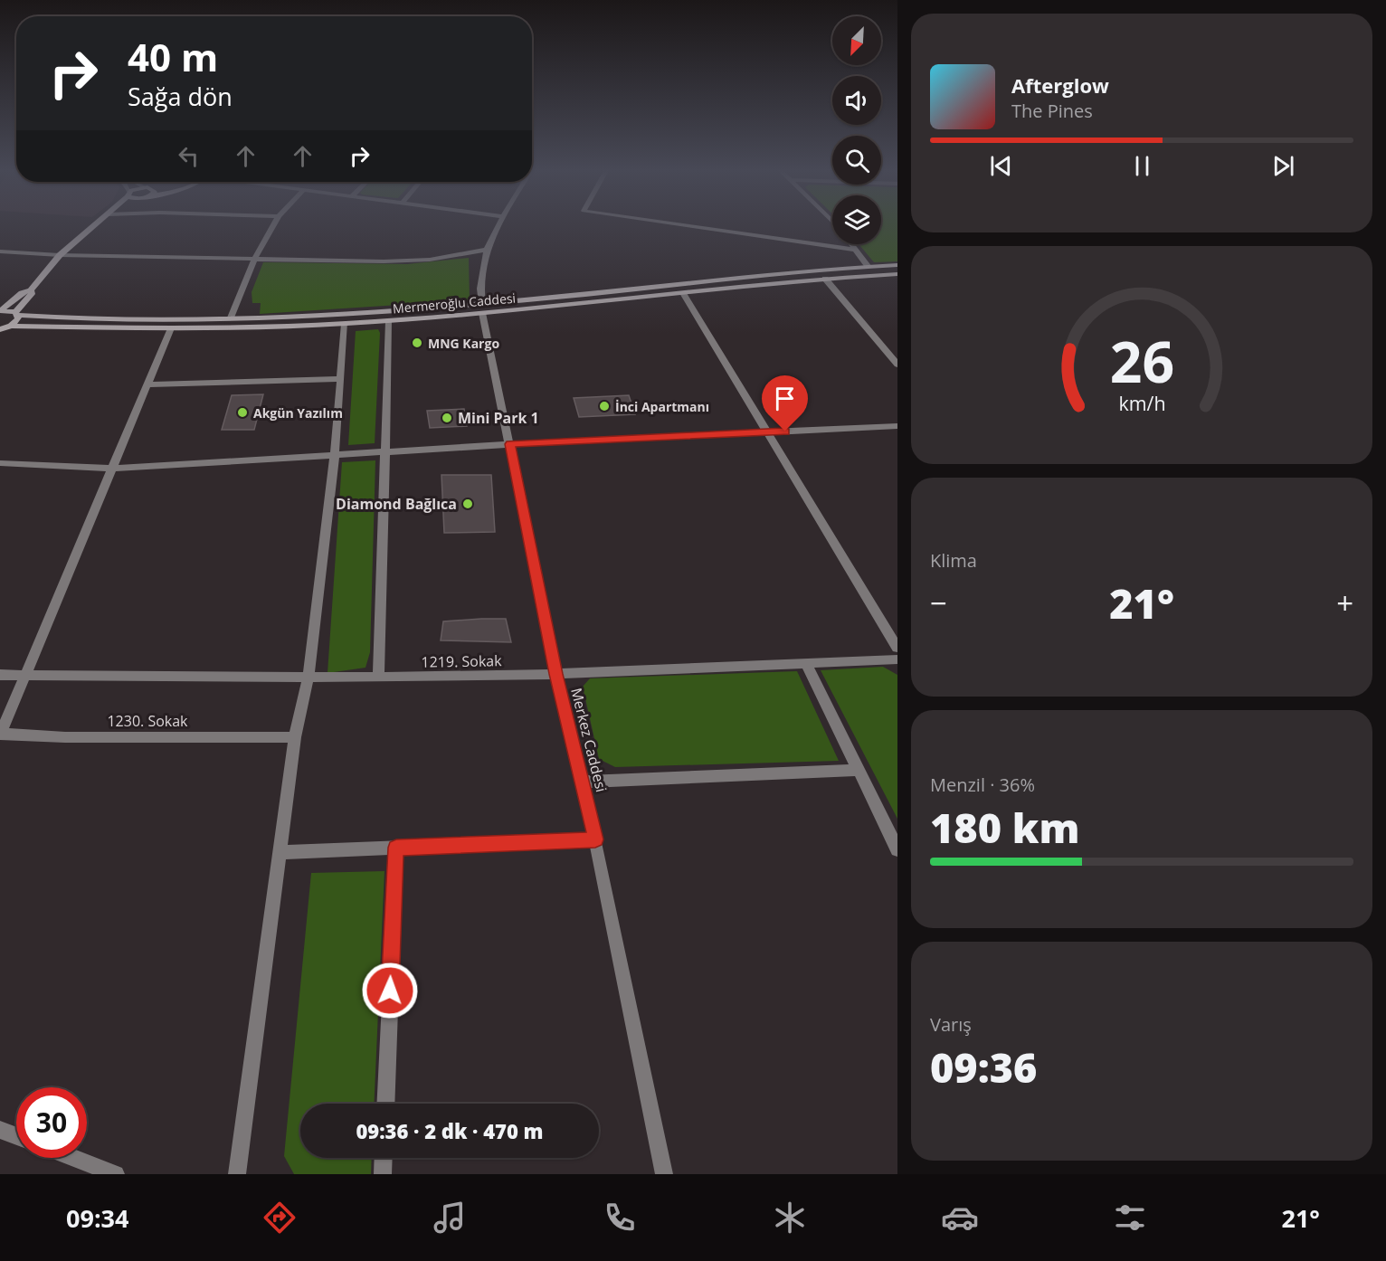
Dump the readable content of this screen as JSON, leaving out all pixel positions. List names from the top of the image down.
{
  "streets": {
    "main road": ["Mermeroğlu Caddesi"],
    "street": ["1219. Sokak", "1230. Sokak", "Merkez Caddesi"]
  },
  "crossings": [
    ["Mermeroğlu Caddesi", "Merkez Caddesi"],
    ["1219. Sokak", "Merkez Caddesi"]
  ],
  "places": [
    "MNG Kargo",
    "İnci Apartmanı",
    "Akgün Yazılım",
    "Mini Park 1",
    "Diamond Bağlıca"
  ],
  "north": "bottom left",
  "page": {
    "turn": ["40 m", "Sağa dön"],
    "song": ["Afterglow", "The Pines"],
    "tile": [
      "Klima",
      ["Menzil · 36%", "180 km"],
      ["Varış", "09:36"]
    ],
    "heat": ["−", "21°", "+"],
    "limit": "30",
    "trip": "09:36 · 2 dk · 470 m",
    "tabs": ["09:34", "21°"],
    "gauge": ["26", "km/h"]
  }
}
